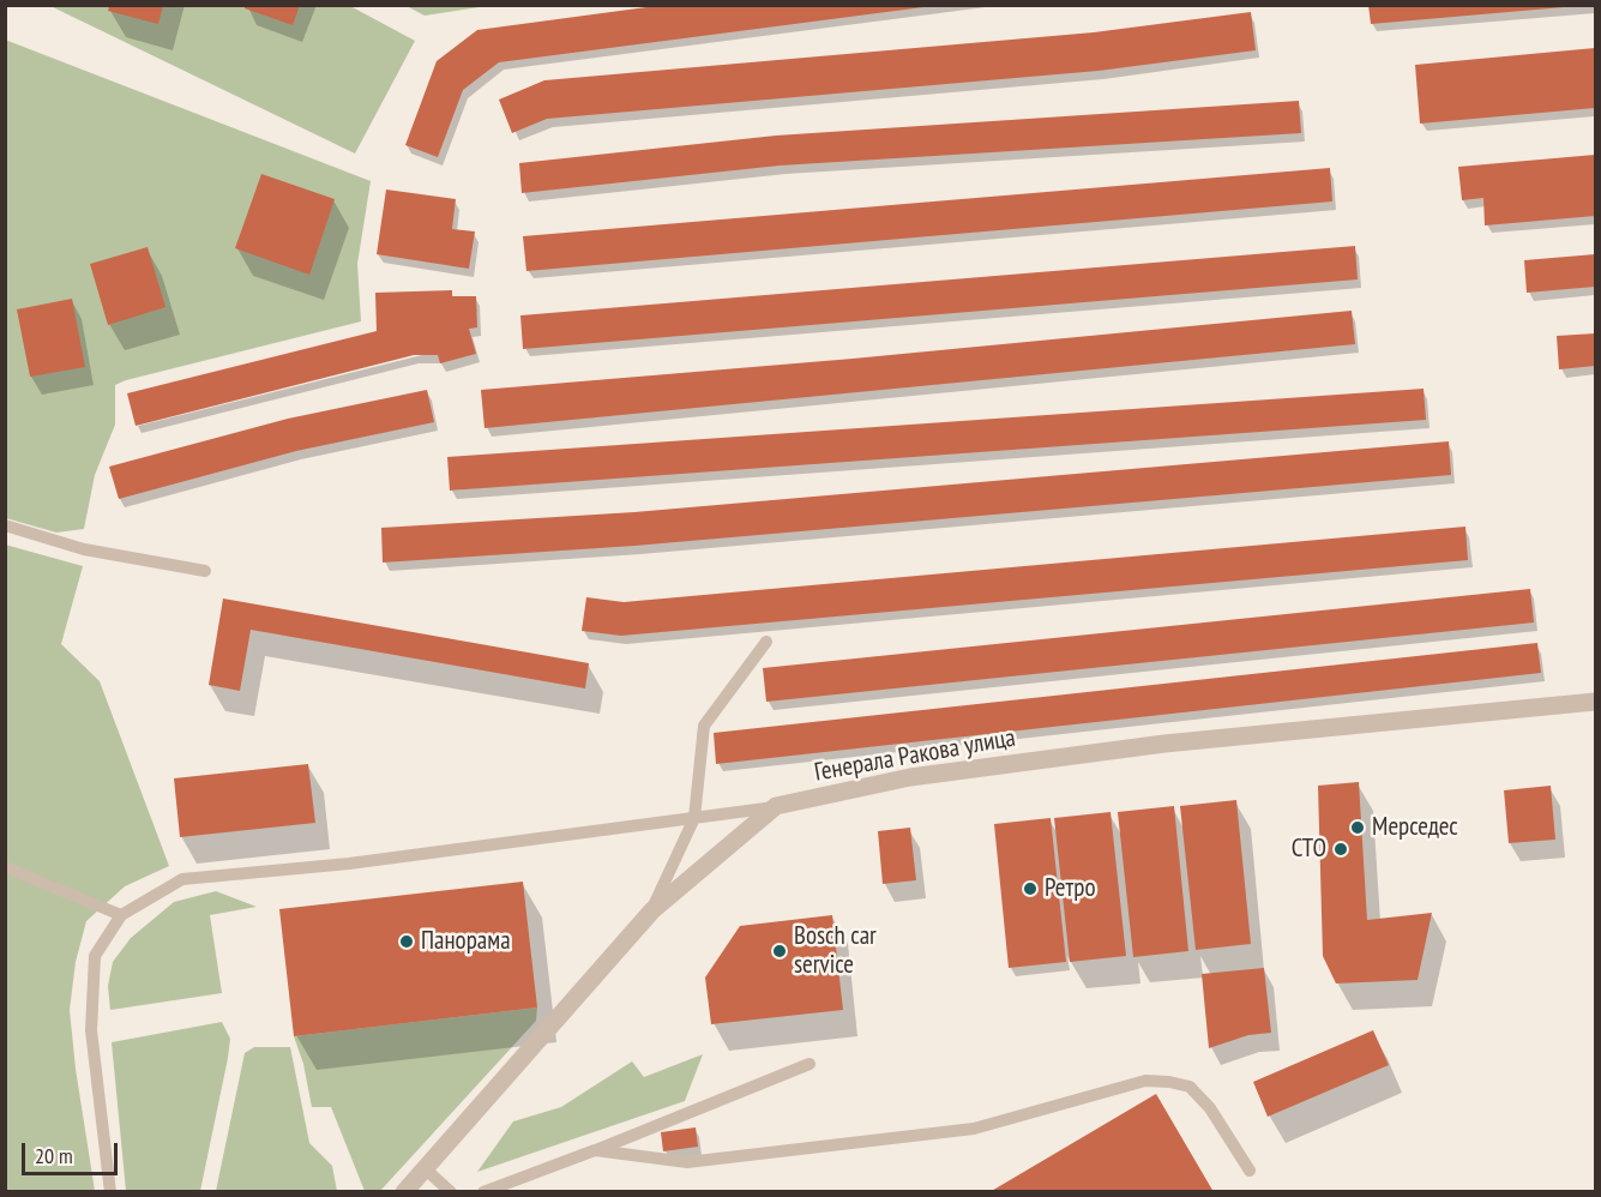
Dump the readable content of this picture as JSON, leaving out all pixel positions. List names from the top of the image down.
{
  "streets": {
    "street": ["Генерала Ракова улица"]
  },
  "places": [
    "Мерседес",
    "СТО",
    "Ретро",
    "Панорама",
    "Bosch car service"
  ],
  "scale_bar": "20 m"
}
